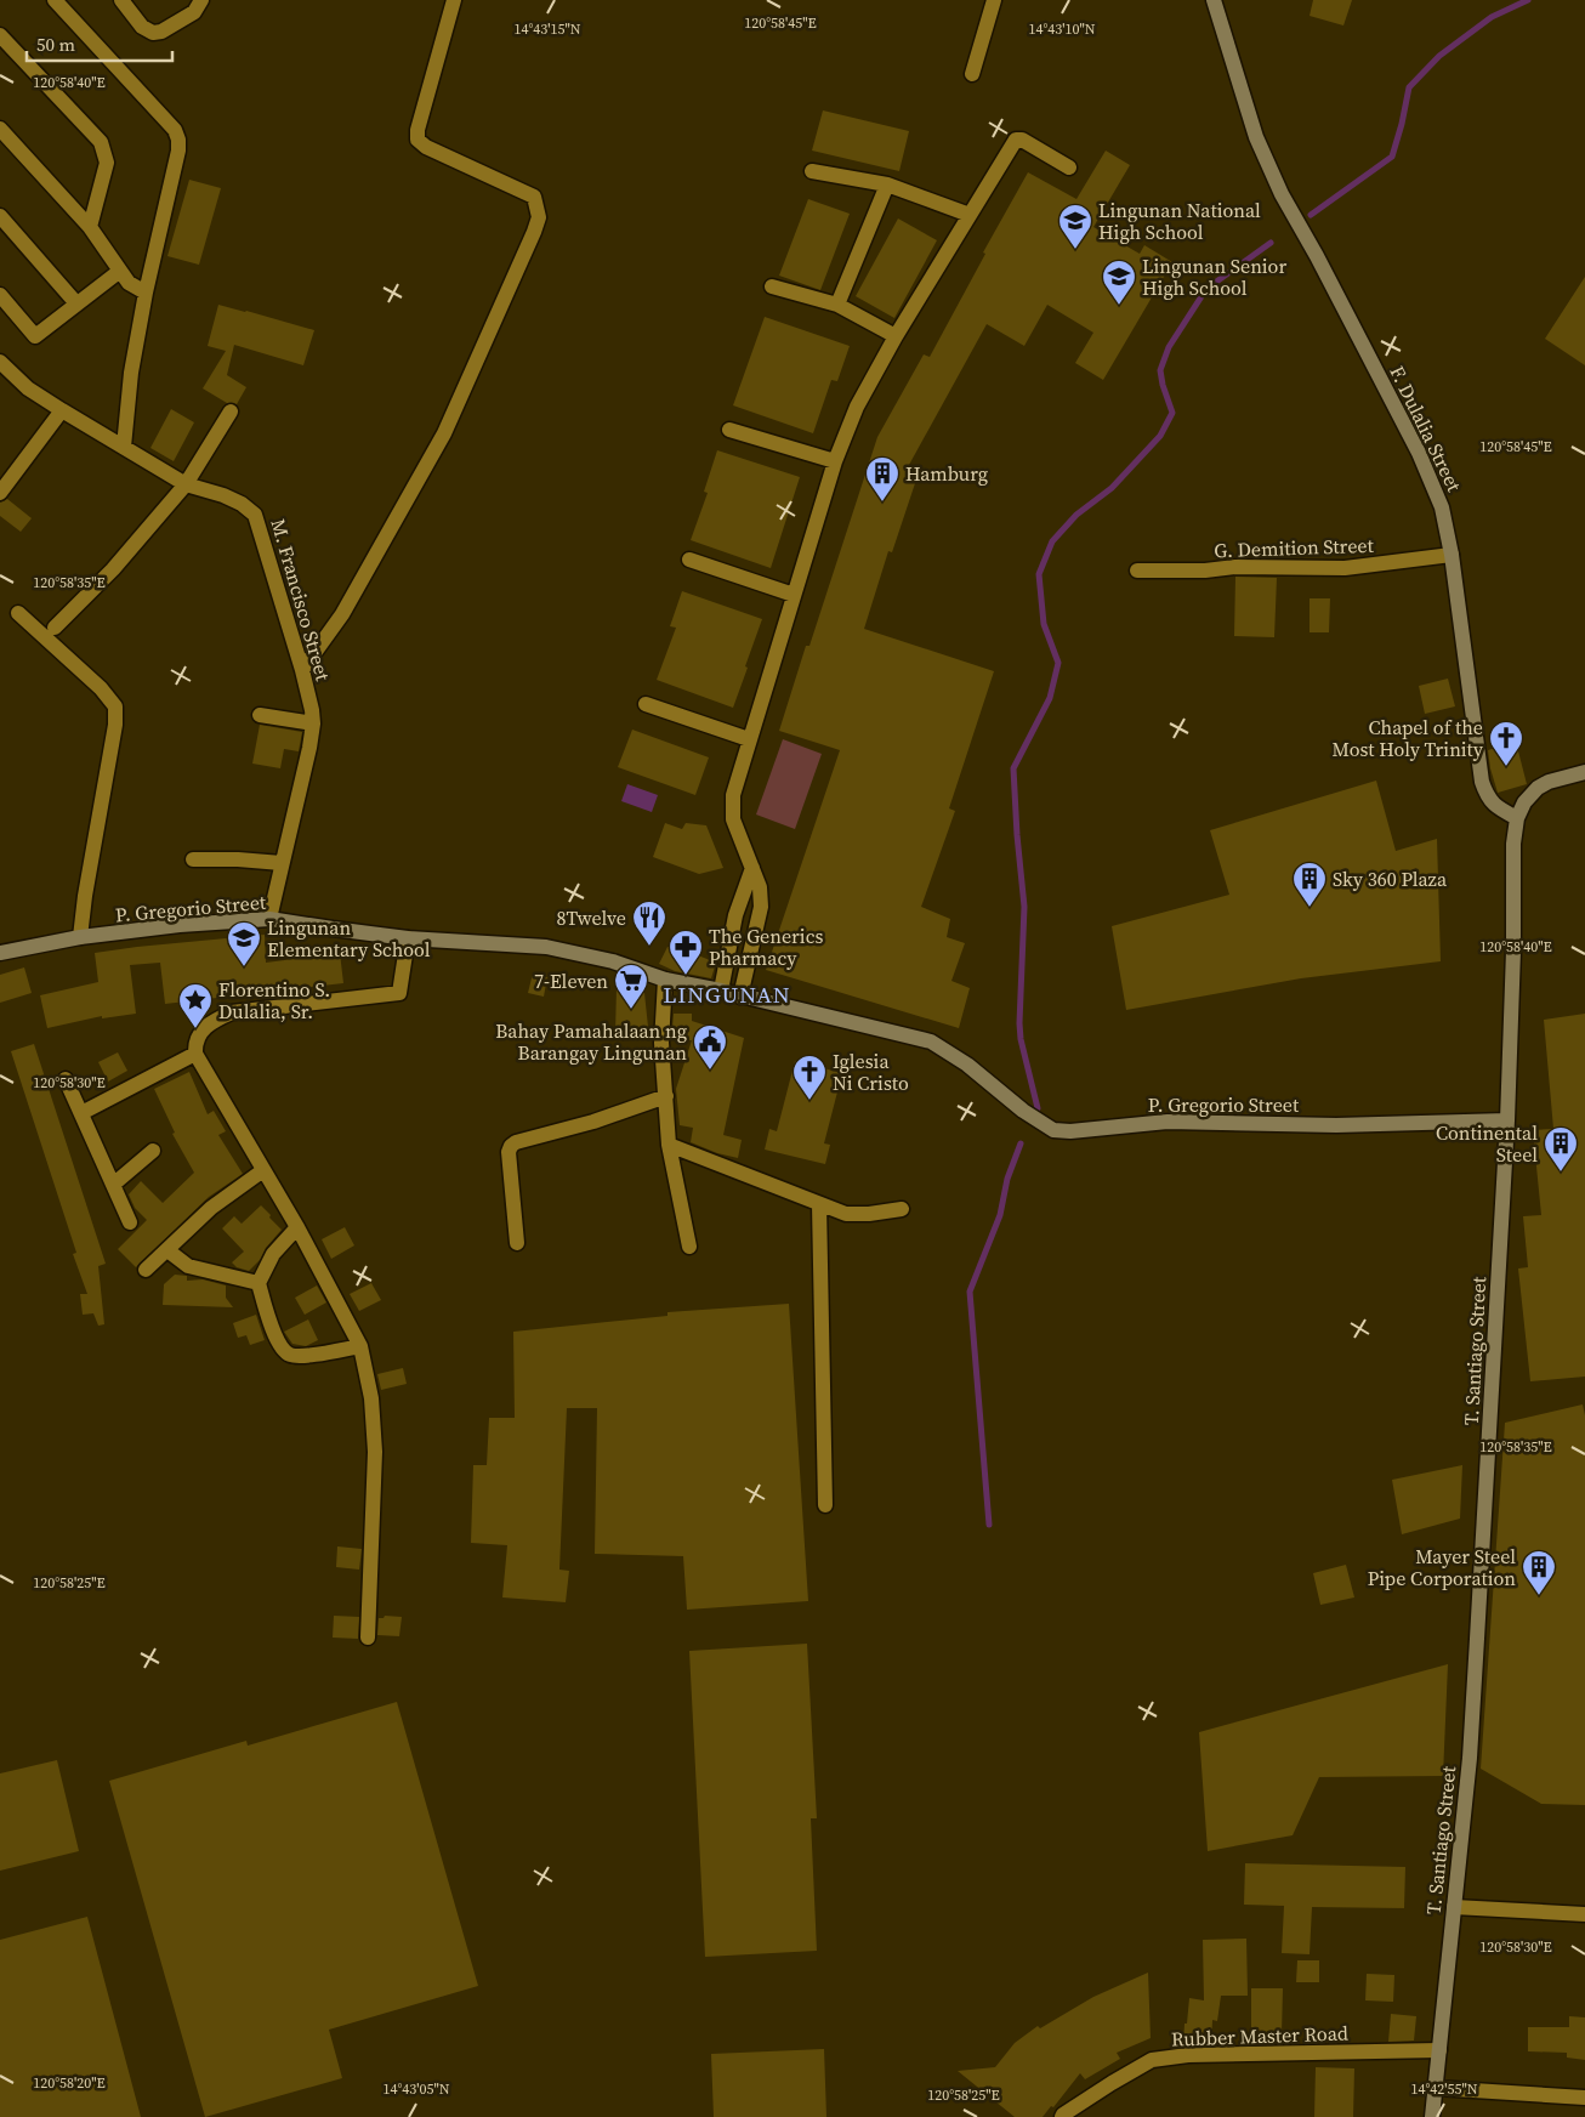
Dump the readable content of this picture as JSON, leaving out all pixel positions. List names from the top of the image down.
{
  "streets": {
    "street": [
      "F. Dulalia Street",
      "G. Demition Street",
      "M. Francisco Street",
      "P. Gregorio Street",
      "T. Santiago Street",
      "Rubber Master Road"
    ]
  },
  "crossings": [
    ["F. Dulalia Street", "G. Demition Street"],
    ["F. Dulalia Street", "T. Santiago Street"],
    ["M. Francisco Street", "P. Gregorio Street"],
    ["P. Gregorio Street", "T. Santiago Street"],
    ["T. Santiago Street", "Rubber Master Road"]
  ],
  "districts": ["LINGUNAN"],
  "places": {
    "school or university": ["Lingunan National High School", "Lingunan Senior High School", "Lingunan Elementary School"],
    "building": [
      "Hamburg",
      "Sky 360 Plaza",
      "Continental Steel",
      "Mayer Steel Pipe Corporation"
    ],
    "church": ["Chapel of the Most Holy Trinity", "Iglesia Ni Cristo"],
    "restaurant": ["8Twelve"],
    "pharmacy": ["The Generics Pharmacy"],
    "supermarket": ["7-Eleven"],
    "place": ["Florentino S. Dulalia, Sr."],
    "public building": ["Bahay Pamahalaan ng Barangay Lingunan"]
  },
  "scale_bar": "50 m",
  "coordinates": [
    "120°58'45\"E",
    "14°43'15\"N",
    "14°43'10\"N",
    "120°58'40\"E",
    "120°58'35\"E",
    "120°58'30\"E",
    "120°58'25\"E",
    "120°58'20\"E",
    "14°43'05\"N",
    "14°42'55\"N"
  ]
}
